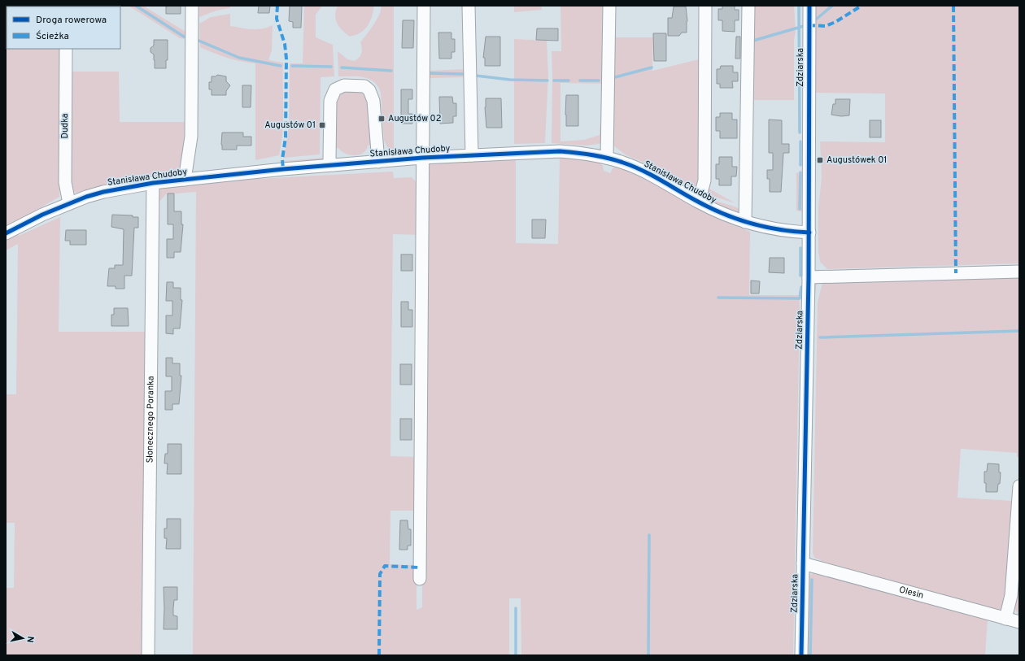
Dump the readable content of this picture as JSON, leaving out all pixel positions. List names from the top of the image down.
{
  "streets": {
    "street": [
      "Zdziarska",
      "Dudka",
      "Stanisława Chudoby",
      "Słonecznego Poranka",
      "Olesin"
    ]
  },
  "crossings": [
    ["Zdziarska", "Stanisława Chudoby"],
    ["Zdziarska", "Olesin"],
    ["Dudka", "Stanisława Chudoby"],
    ["Stanisława Chudoby", "Słonecznego Poranka"]
  ],
  "places": {
    "transit": ["Augustów 02", "Augustów 01", "Augustówek 01"]
  },
  "legend": ["Droga rowerowa", "Ścieżka"],
  "north": "right"
}
